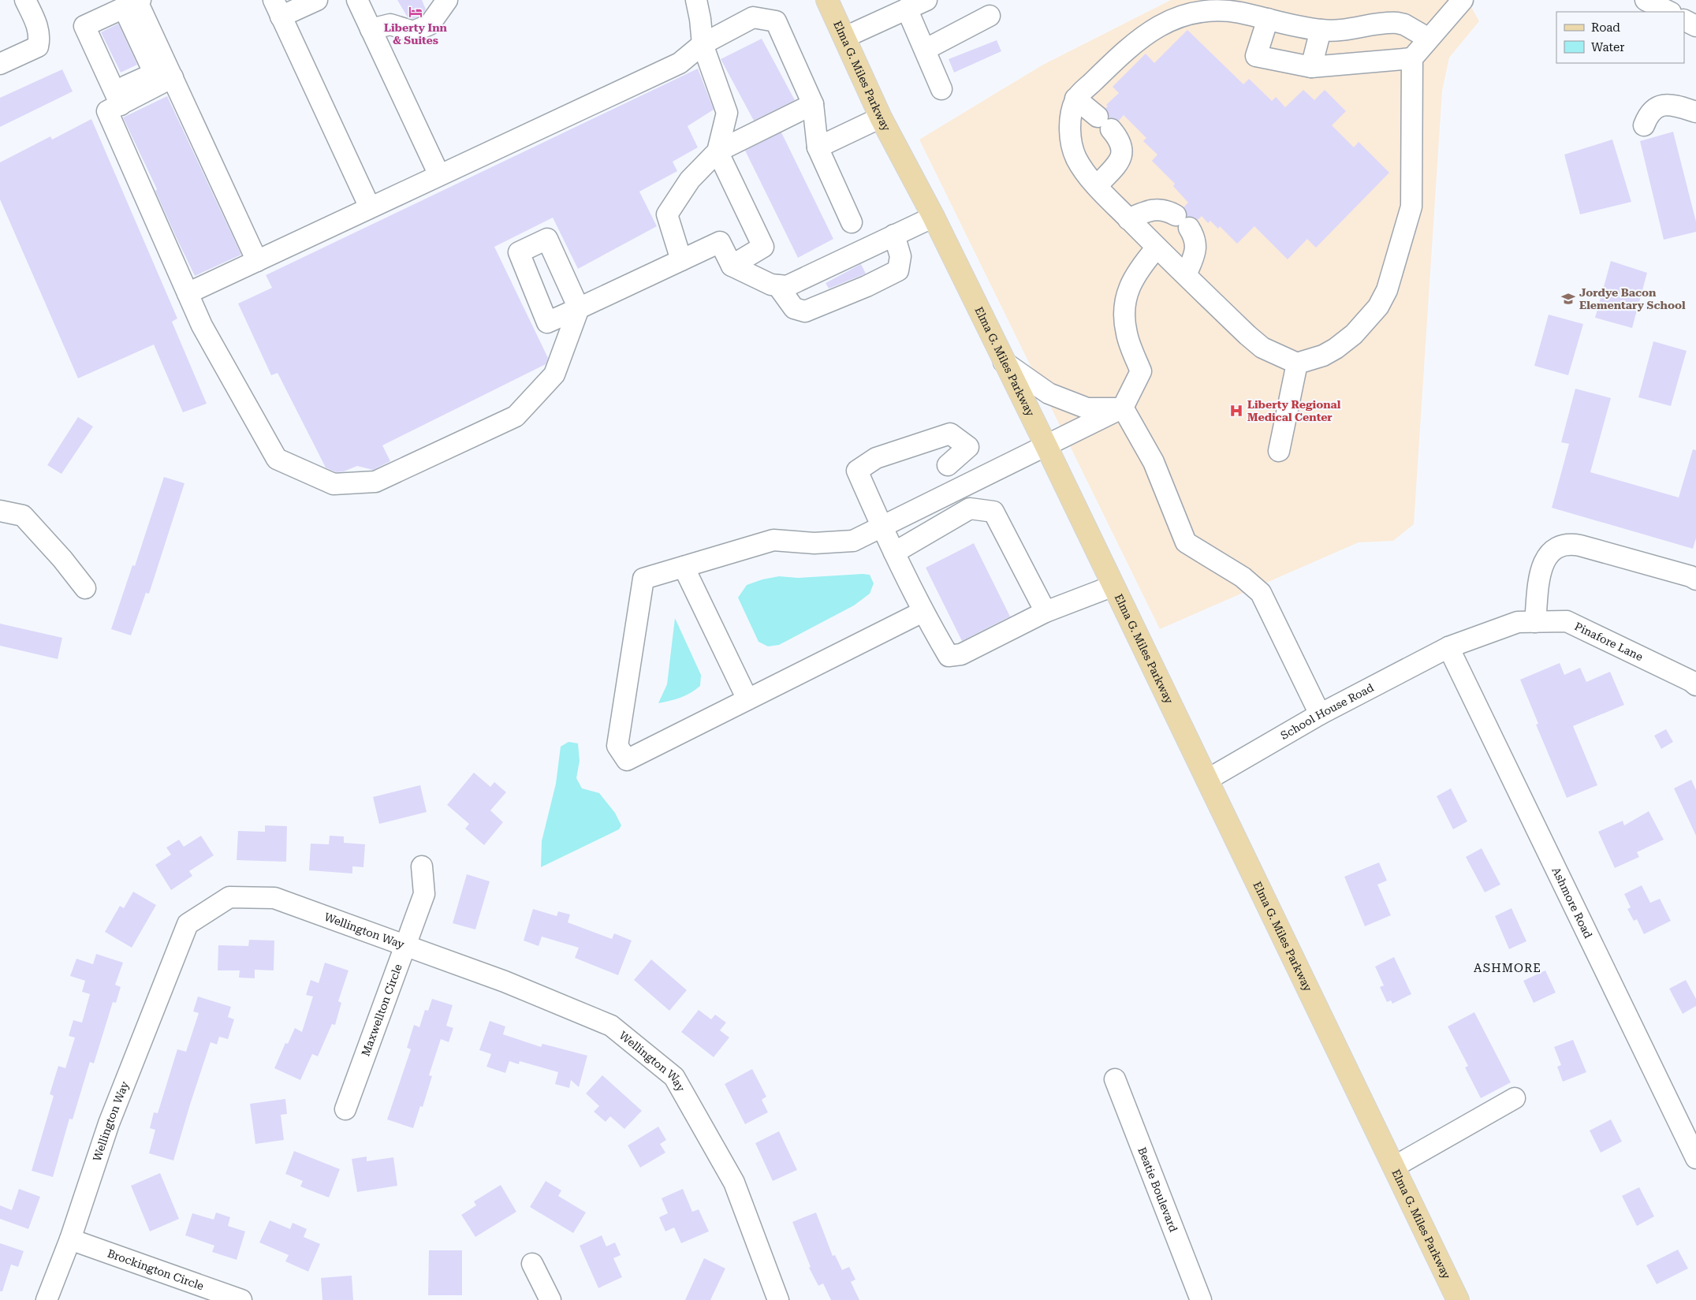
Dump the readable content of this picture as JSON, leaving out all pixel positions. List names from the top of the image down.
{
  "streets": {
    "main road": ["Elma G. Miles Parkway"],
    "street": [
      "Pinafore Lane",
      "School House Road",
      "Ashmore Road",
      "Wellington Way",
      "Maxwellton Circle",
      "Beatie Boulevard",
      "Brockington Circle"
    ]
  },
  "crossings": [
    ["Elma G. Miles Parkway", "School House Road"],
    ["Pinafore Lane", "School House Road"],
    ["Pinafore Lane", "Ashmore Road"],
    ["School House Road", "Ashmore Road"],
    ["Wellington Way", "Maxwellton Circle"],
    ["Wellington Way", "Brockington Circle"]
  ],
  "districts": ["ASHMORE"],
  "places": {
    "hotel": ["Liberty Inn & Suites"],
    "school or university": ["Jordye Bacon Elementary School"],
    "hospital": ["Liberty Regional Medical Center"]
  },
  "legend": ["Road", "Water"]
}
